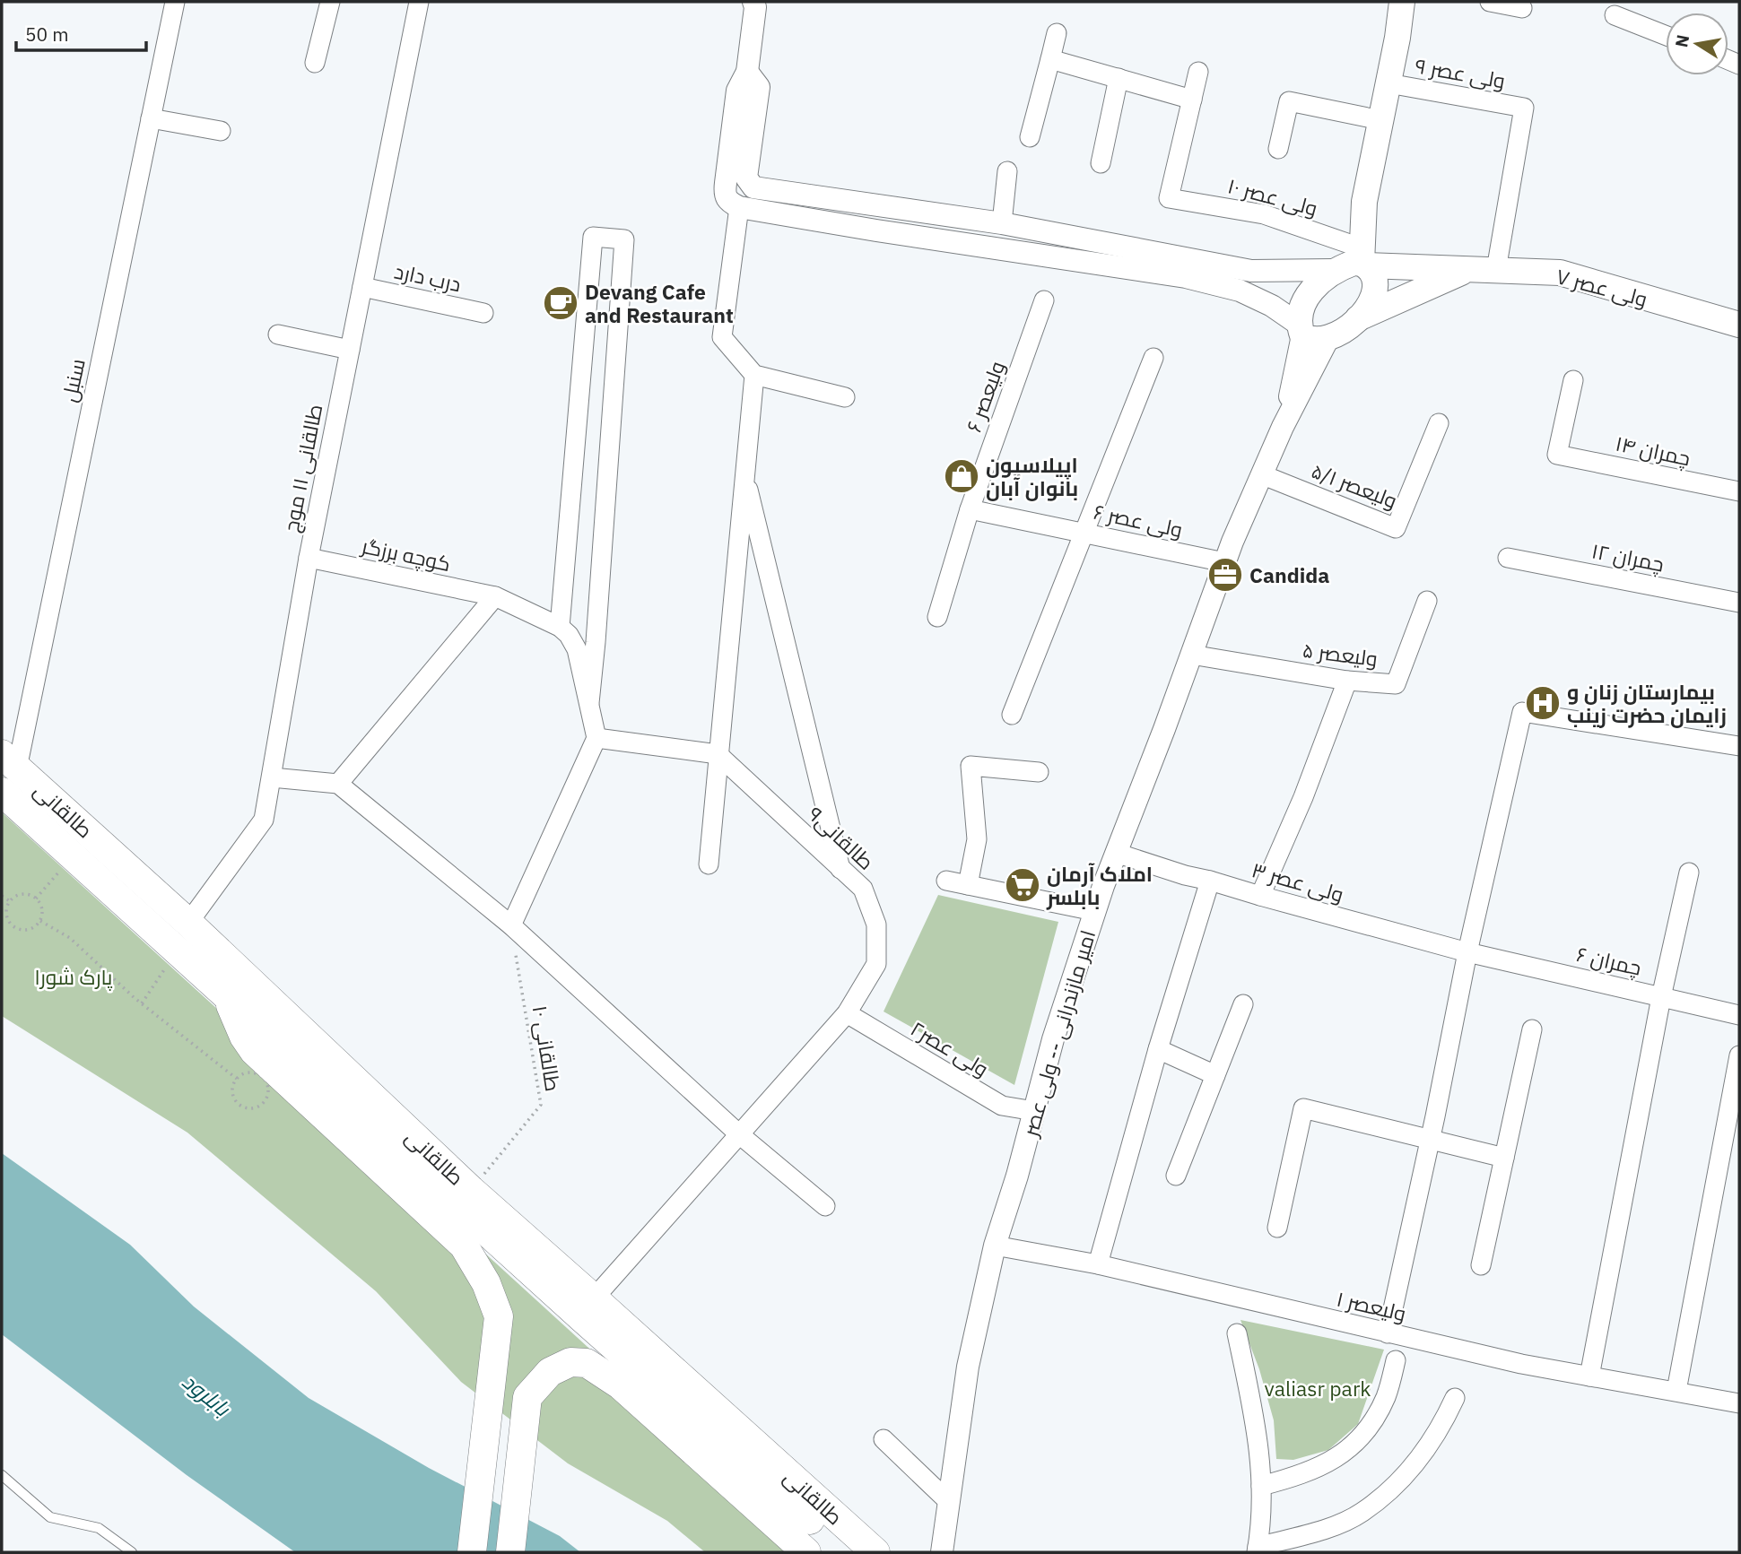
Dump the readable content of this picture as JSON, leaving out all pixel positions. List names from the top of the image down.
{
  "streets": {
    "main road": ["ولی عصر ۷", "طالقانی"],
    "street": [
      "ولی عصر ۹",
      "ولی عصر ۱۰",
      "درب دارد",
      "سنبل",
      "ولیعصر ۶",
      "چمران ۱۴",
      "طالقانی ۱۱ موج",
      "ولیعصر ۵/۱",
      "ولی عصر ۶",
      "کوچه برزگر",
      "چمران ۱۲",
      "ولیعصر ۵",
      "طالقانی۹",
      "ولی عصر ۳",
      "چمران ۶",
      "امیر مازندرانی -- ولی عصر",
      "ولی عصر۲",
      "ولیعصر ۱"
    ],
    "path": ["طالقانی ۱۰"]
  },
  "crossings": [
    ["ولی عصر ۹", "ولی عصر ۷"],
    ["ولی عصر ۱۰", "ولی عصر ۷"],
    ["درب دارد", "طالقانی ۱۱ موج"],
    ["سنبل", "طالقانی"],
    ["ولیعصر ۶", "ولی عصر ۶"],
    ["طالقانی ۱۱ موج", "کوچه برزگر"],
    ["طالقانی ۱۱ موج", "طالقانی"],
    ["ولیعصر ۵/۱", "امیر مازندرانی -- ولی عصر"],
    ["ولی عصر ۶", "امیر مازندرانی -- ولی عصر"],
    ["ولیعصر ۵", "امیر مازندرانی -- ولی عصر"],
    ["طالقانی", "طالقانی۹"],
    ["طالقانی", "طالقانی ۱۰"],
    ["طالقانی۹", "ولی عصر۲"],
    ["ولی عصر ۳", "چمران ۶"],
    ["ولی عصر ۳", "امیر مازندرانی -- ولی عصر"],
    ["امیر مازندرانی -- ولی عصر", "ولی عصر۲"],
    ["امیر مازندرانی -- ولی عصر", "ولیعصر ۱"]
  ],
  "water": ["بابلرود"],
  "parks": ["پارک شورا", "valiasr park"],
  "places": {
    "cafe": ["Devang Cafe and Restaurant"],
    "shop": ["اپیلاسیون بانوان آبان"],
    "office": ["Candida"],
    "hospital": ["بیمارستان زنان و زایمان حضرت زینب"],
    "supermarket": ["املاک آرمان بابلسر"]
  },
  "scale_bar": "50 m",
  "north": "left"
}
